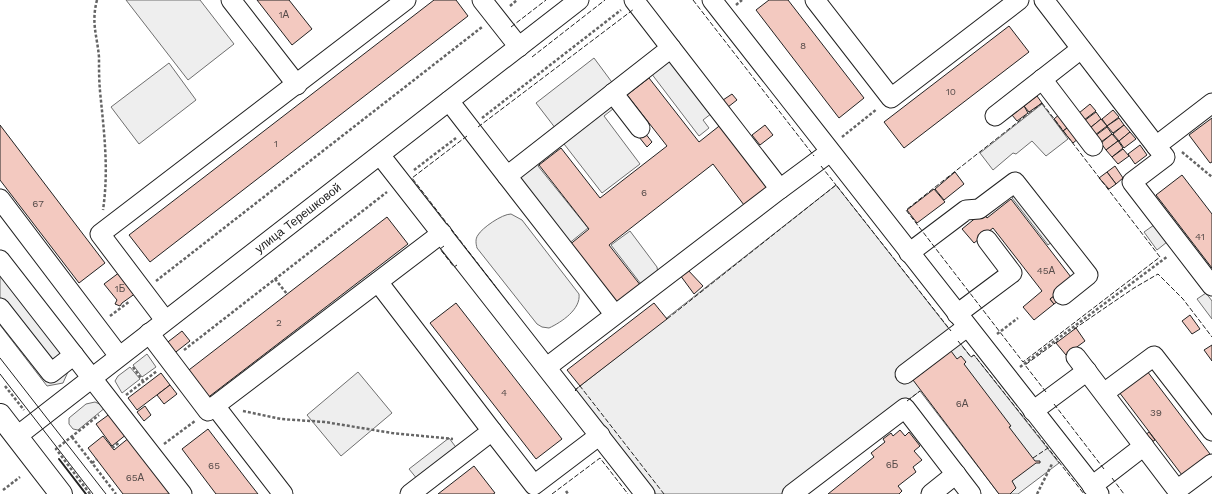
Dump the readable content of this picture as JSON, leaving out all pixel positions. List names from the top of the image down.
{
  "streets": {
    "street": ["улица Терешковой"]
  },
  "house_numbers": [
    "1А",
    "8",
    "10",
    "1",
    "6",
    "67",
    "41",
    "45А",
    "1Б",
    "2",
    "4",
    "6А",
    "39",
    "6Б",
    "65",
    "65А"
  ]
}
